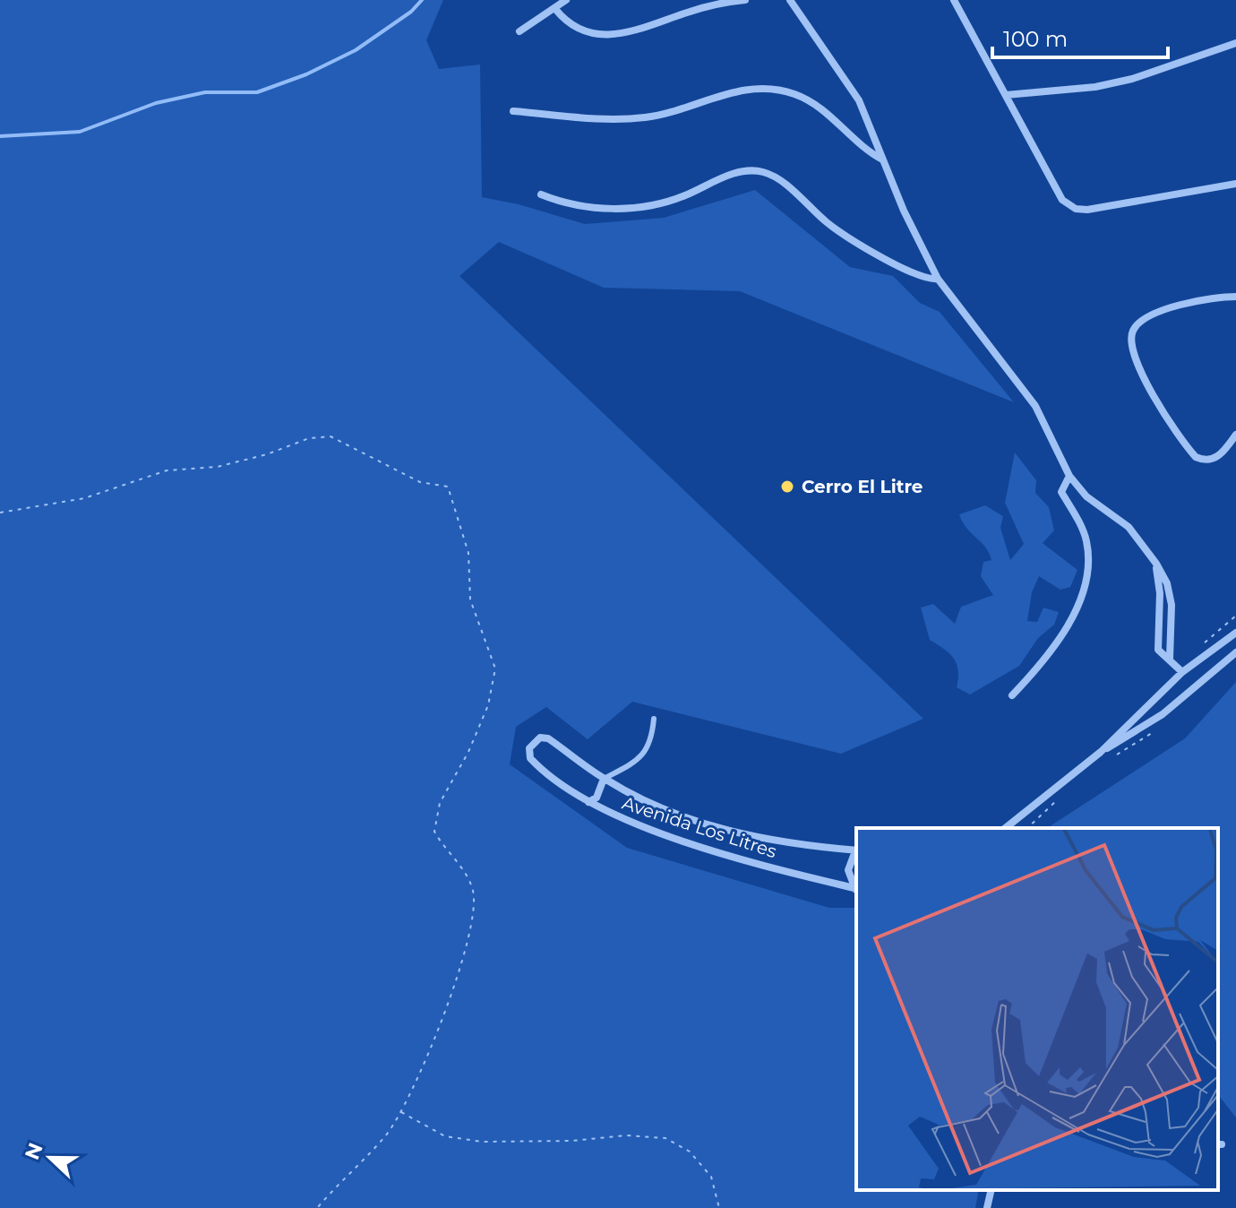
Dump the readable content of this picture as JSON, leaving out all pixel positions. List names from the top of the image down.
{
  "streets": {
    "street": ["Avenida Los Litres"]
  },
  "places": ["Cerro El Litre"],
  "scale_bar": "100 m",
  "north": "left"
}
